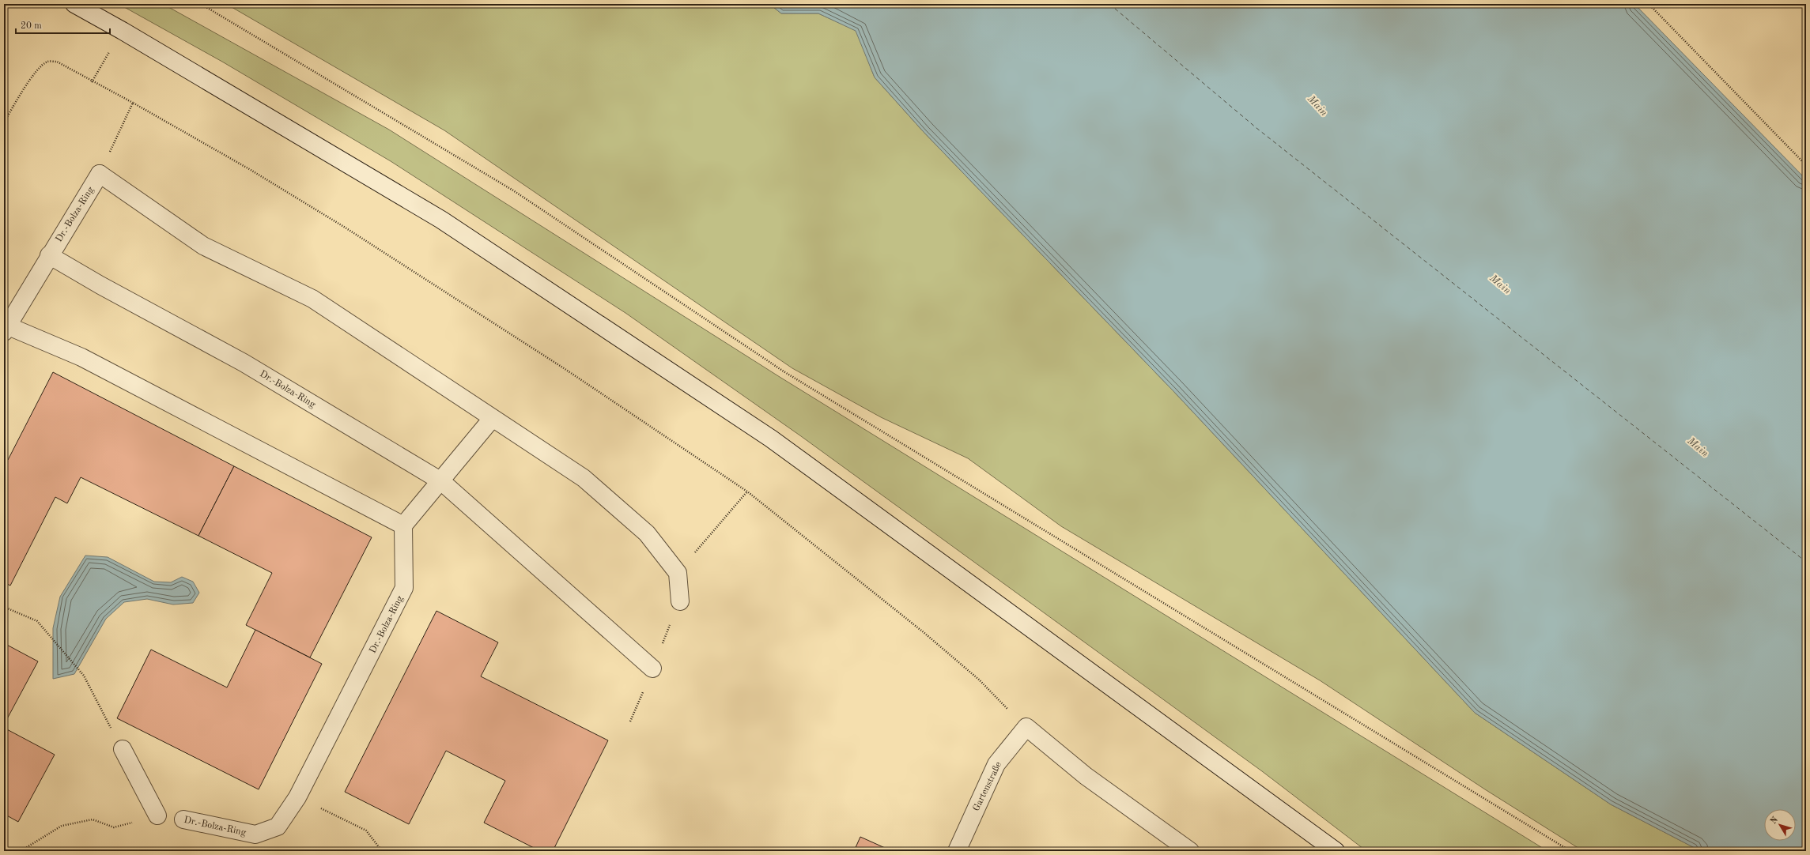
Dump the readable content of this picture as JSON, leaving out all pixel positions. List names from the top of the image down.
{
  "streets": {
    "main road": ["Dr.-Bolza-Ring", "Gartenstraße"]
  },
  "water": ["Main"],
  "scale_bar": "20 m",
  "north": "top left"
}
